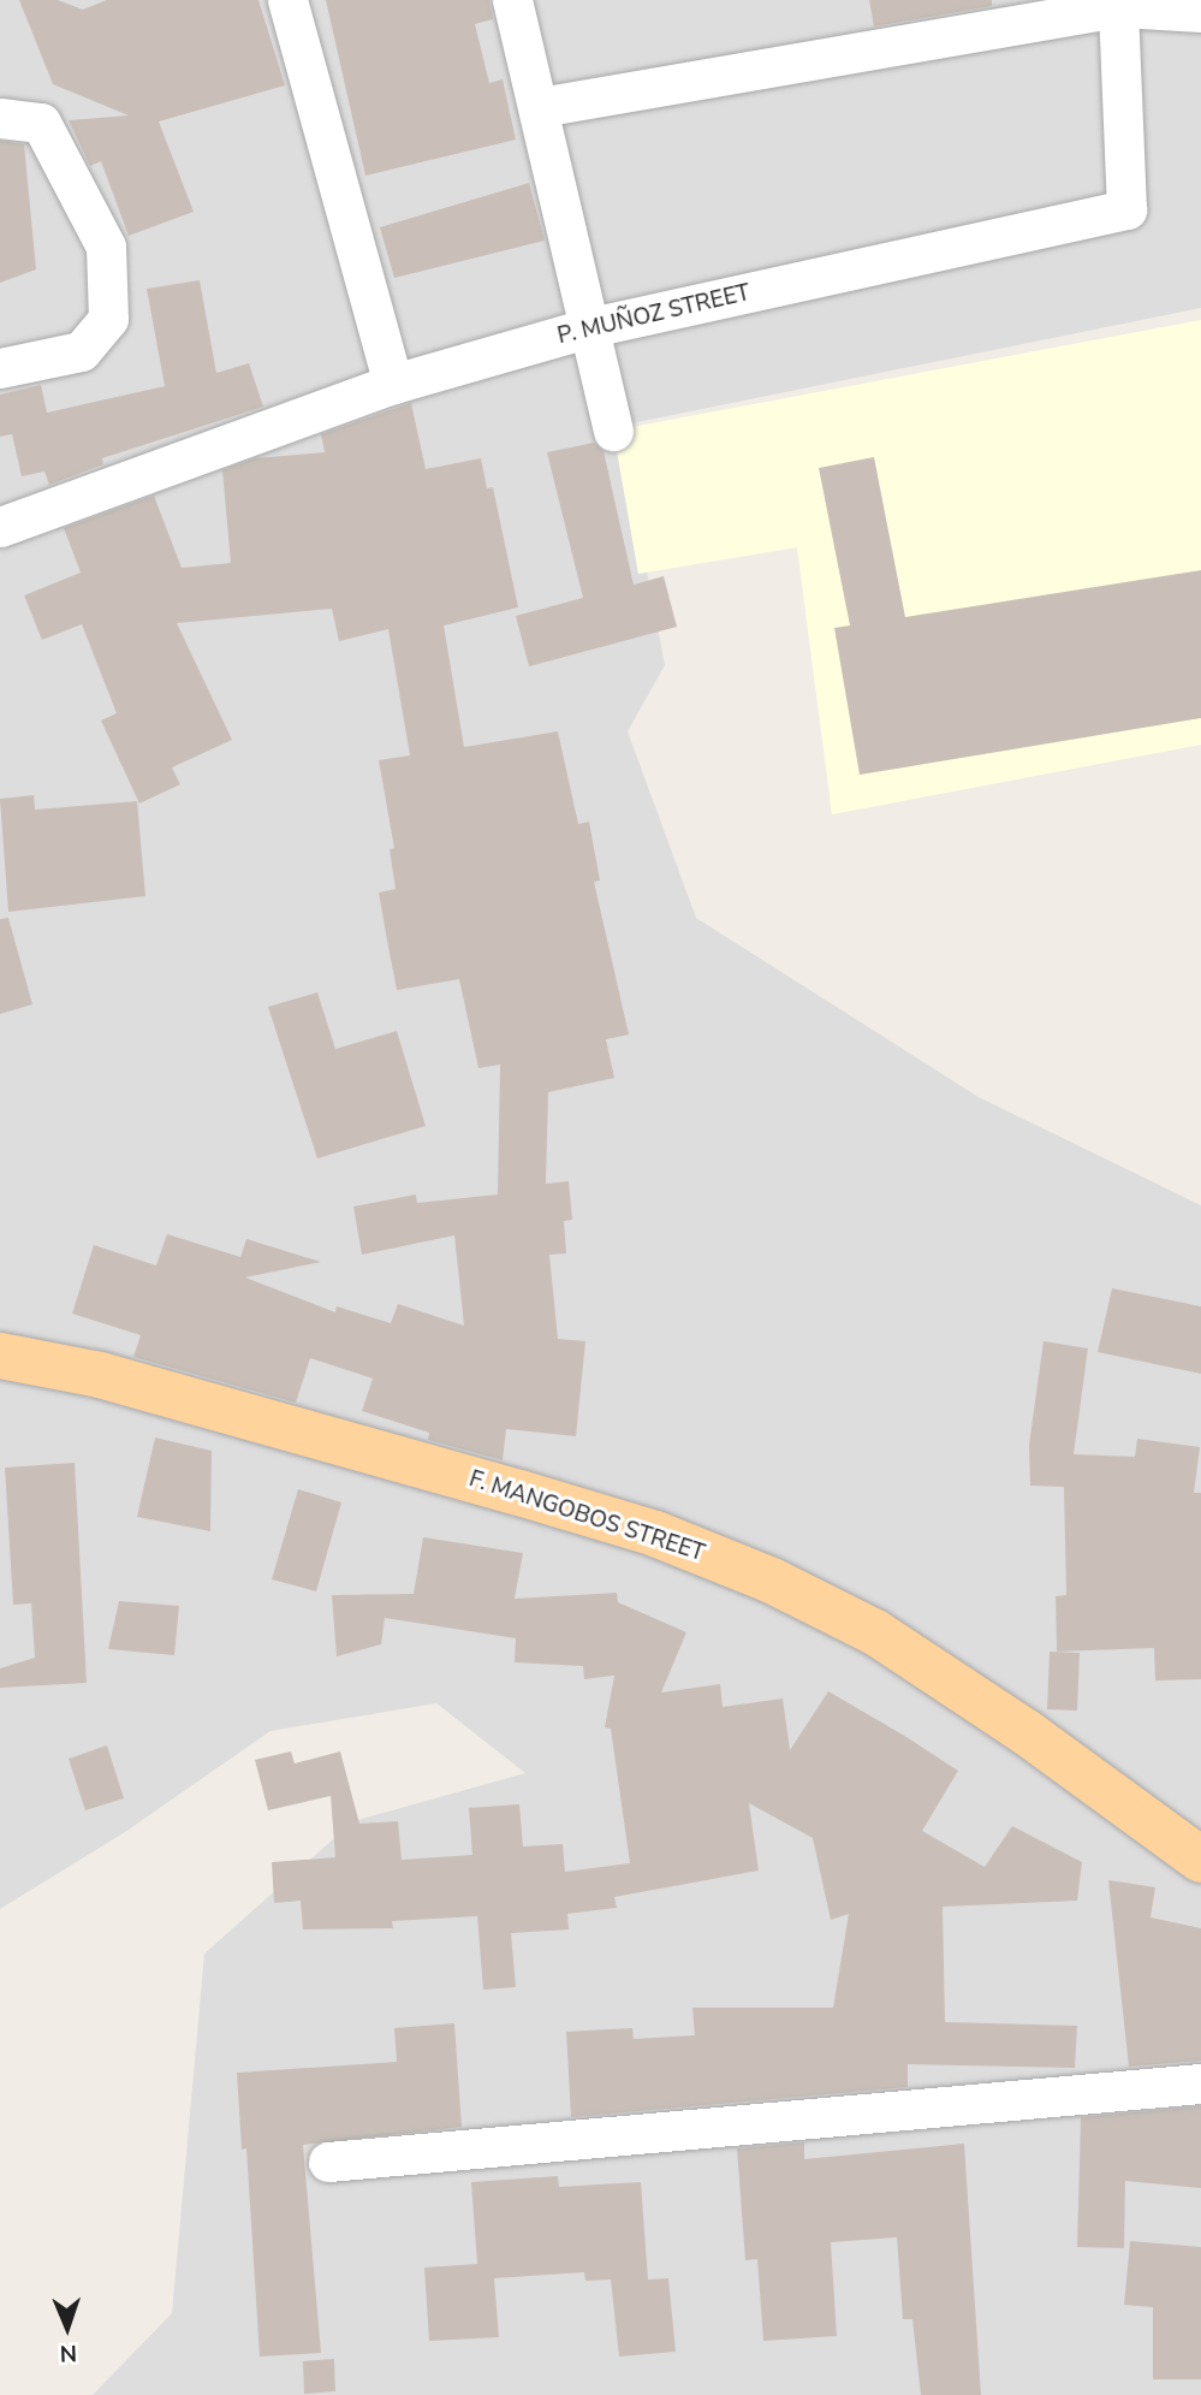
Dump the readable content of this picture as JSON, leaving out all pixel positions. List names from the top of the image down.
{
  "streets": {
    "main road": ["F. MANGOBOS STREET"],
    "street": ["P. MUÑOZ STREET"]
  },
  "north": "bottom"
}
